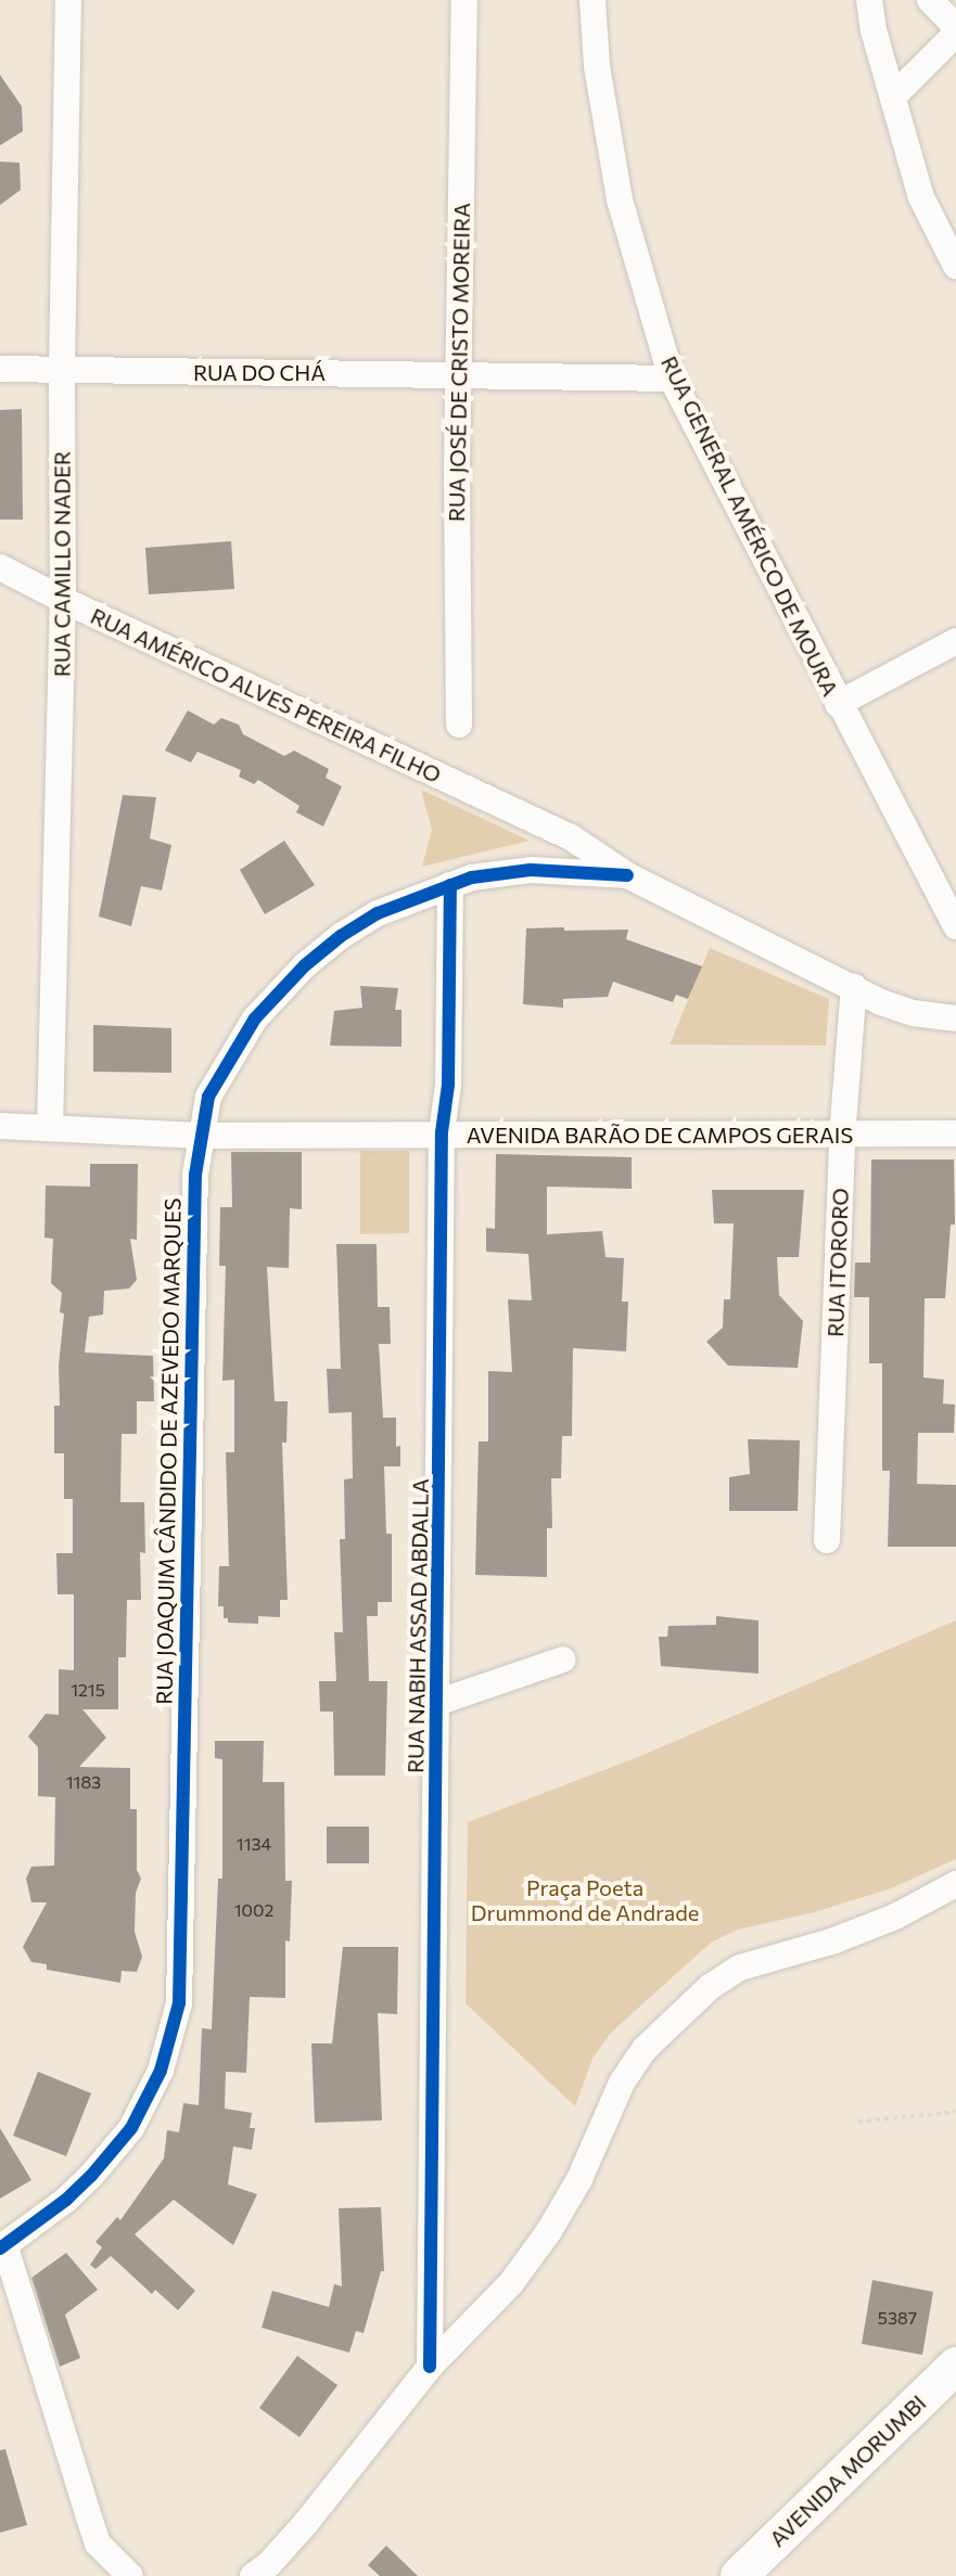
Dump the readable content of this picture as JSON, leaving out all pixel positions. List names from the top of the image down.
{
  "streets": {
    "main road": ["AVENIDA MORUMBI"],
    "street": [
      "RUA JOSÉ DE CRISTO MOREIRA",
      "RUA DO CHÁ",
      "RUA GENERAL AMÉRICO DE MOURA",
      "RUA CAMILLO NADER",
      "RUA AMÉRICO ALVES PEREIRA FILHO",
      "AVENIDA BARÃO DE CAMPOS GERAIS",
      "RUA ITORORO",
      "RUA JOAQUIM CÂNDIDO DE AZEVEDO MARQUES",
      "RUA NABIH ASSAD ABDALLA"
    ]
  },
  "crossings": [
    ["RUA JOSÉ DE CRISTO MOREIRA", "RUA DO CHÁ"],
    ["RUA DO CHÁ", "RUA GENERAL AMÉRICO DE MOURA"],
    ["RUA DO CHÁ", "RUA CAMILLO NADER"],
    ["RUA CAMILLO NADER", "RUA AMÉRICO ALVES PEREIRA FILHO"],
    ["RUA CAMILLO NADER", "AVENIDA BARÃO DE CAMPOS GERAIS"],
    ["RUA AMÉRICO ALVES PEREIRA FILHO", "RUA JOAQUIM CÂNDIDO DE AZEVEDO MARQUES"],
    ["AVENIDA BARÃO DE CAMPOS GERAIS", "RUA ITORORO"],
    ["AVENIDA BARÃO DE CAMPOS GERAIS", "RUA JOAQUIM CÂNDIDO DE AZEVEDO MARQUES"],
    ["AVENIDA BARÃO DE CAMPOS GERAIS", "RUA NABIH ASSAD ABDALLA"],
    ["RUA ITORORO", "RUA JOAQUIM CÂNDIDO DE AZEVEDO MARQUES"],
    ["RUA JOAQUIM CÂNDIDO DE AZEVEDO MARQUES", "RUA NABIH ASSAD ABDALLA"]
  ],
  "parks": ["Praça Poeta Drummond de Andrade"],
  "house_numbers": [
    "1215",
    "1183",
    "1134",
    "1002",
    "5387"
  ]
}
